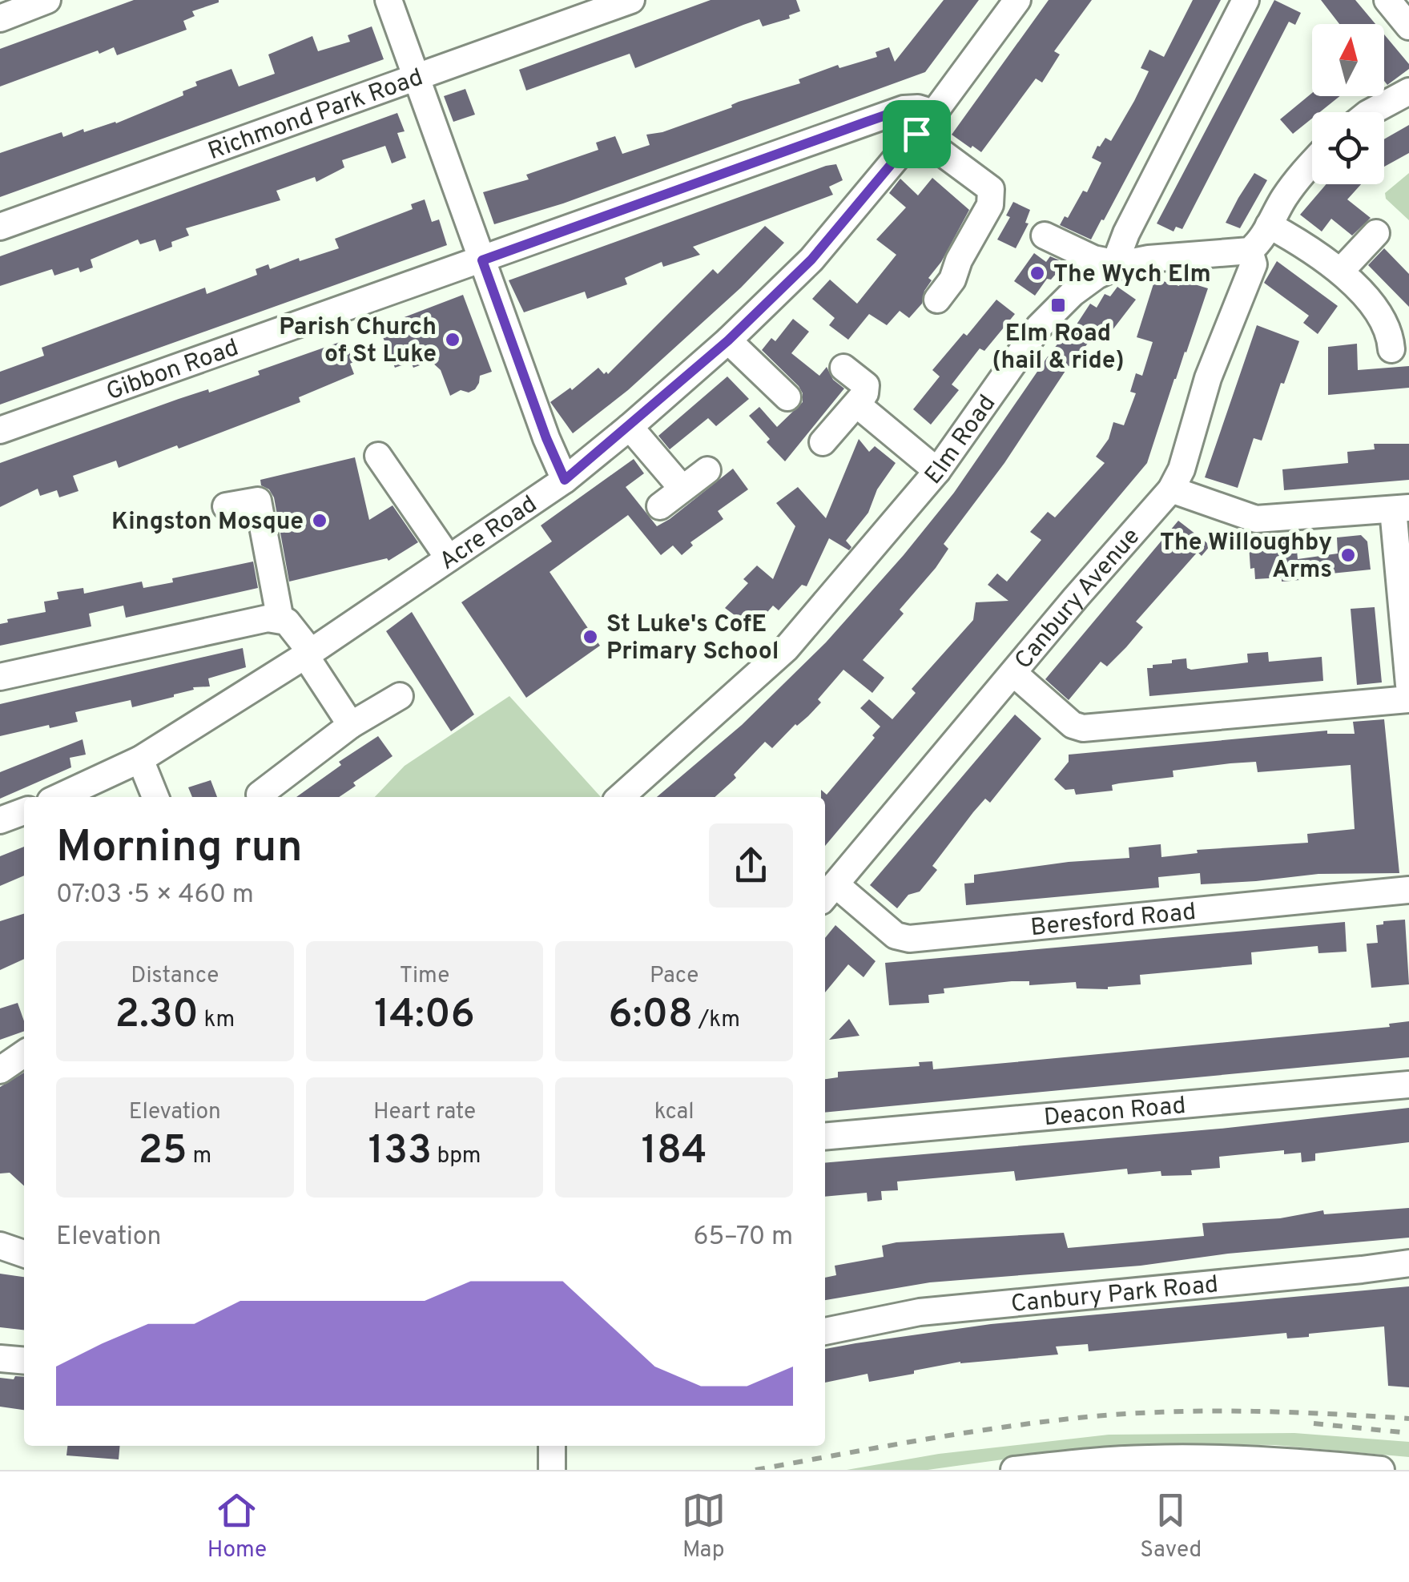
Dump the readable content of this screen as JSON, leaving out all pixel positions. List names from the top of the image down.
{
  "streets": {
    "street": [
      "Richmond Park Road",
      "Gibbon Road",
      "Elm Road",
      "Acre Road",
      "Canbury Avenue",
      "Beresford Road",
      "Deacon Road",
      "Canbury Park Road"
    ]
  },
  "crossings": [
    ["Gibbon Road", "Acre Road"],
    ["Elm Road", "Canbury Avenue"],
    ["Canbury Avenue", "Beresford Road"]
  ],
  "places": {
    "other": [
      "The Wych Elm",
      "Parish Church of St Luke",
      "Kingston Mosque",
      "The Willoughby Arms",
      "St Luke's CofE Primary School"
    ],
    "transit": ["Elm Road (hail & ride)"]
  },
  "north": "top",
  "page": {
    "heading": ["Morning run", "07:03 · 5 × 460 m"],
    "stats": [
      ["Distance", "2.30 km"],
      ["Time", "14:06"],
      ["Pace", "6:08 /km"],
      ["Elevation", "25 m"],
      ["Heart rate", "133 bpm"],
      ["kcal", "184"]
    ],
    "chart": ["Elevation", "65–70 m"],
    "tabs": ["Home", "Map", "Saved"]
  }
}
